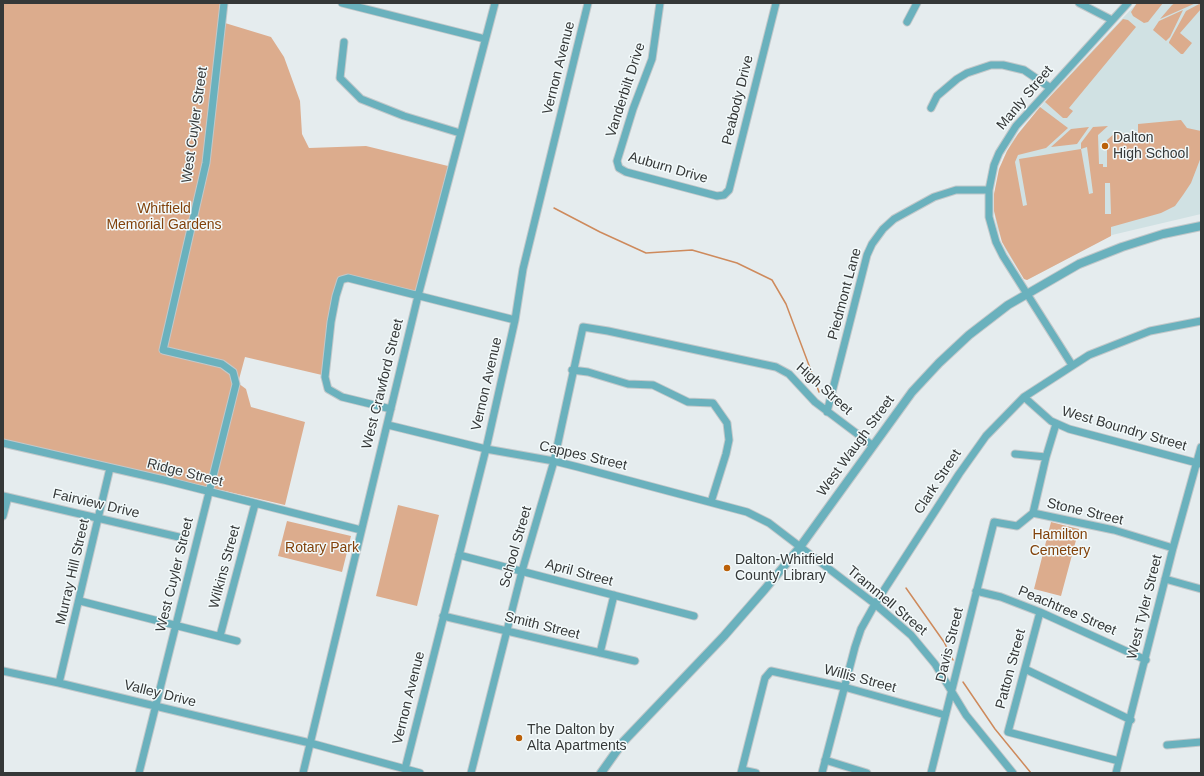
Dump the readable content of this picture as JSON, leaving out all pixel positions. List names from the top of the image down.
{
  "streets": {
    "street": [
      "Vernon Avenue",
      "Vanderbilt Drive",
      "Manly Street",
      "Peabody Drive",
      "West Cuyler Street",
      "Auburn Drive",
      "Piedmont Lane",
      "West Crawford Street",
      "High Street",
      "West Boundry Street",
      "West Waugh Street",
      "Cappes Street",
      "Ridge Street",
      "Clark Street",
      "Fairview Drive",
      "Stone Street",
      "School Street",
      "Wilkins Street",
      "Murray Hill Street",
      "April Street",
      "Trammell Street",
      "West Tyler Street",
      "Peachtree Street",
      "Smith Street",
      "Davis Street",
      "Patton Street",
      "Willis Street",
      "Valley Drive"
    ]
  },
  "crossings": [
    ["Vernon Avenue", "Cappes Street"],
    ["Vernon Avenue", "April Street"],
    ["Vernon Avenue", "Smith Street"],
    ["Vernon Avenue", "Valley Drive"],
    ["Vanderbilt Drive", "Auburn Drive"],
    ["Manly Street", "Piedmont Lane"],
    ["Manly Street", "West Waugh Street"],
    ["Manly Street", "Clark Street"],
    ["Peabody Drive", "Auburn Drive"],
    ["West Cuyler Street", "Ridge Street"],
    ["West Cuyler Street", "Valley Drive"],
    ["Piedmont Lane", "High Street"],
    ["West Crawford Street", "Cappes Street"],
    ["West Crawford Street", "Ridge Street"],
    ["West Crawford Street", "Valley Drive"],
    ["High Street", "West Waugh Street"],
    ["High Street", "School Street"],
    ["West Boundry Street", "Clark Street"],
    ["West Boundry Street", "West Tyler Street"],
    ["West Waugh Street", "Trammell Street"],
    ["Cappes Street", "School Street"],
    ["Cappes Street", "Trammell Street"],
    ["Ridge Street", "Wilkins Street"],
    ["Ridge Street", "Murray Hill Street"],
    ["Clark Street", "Trammell Street"],
    ["Clark Street", "Willis Street"],
    ["Fairview Drive", "Murray Hill Street"],
    ["Stone Street", "West Tyler Street"],
    ["Stone Street", "Davis Street"],
    ["School Street", "April Street"],
    ["School Street", "Smith Street"],
    ["Murray Hill Street", "Valley Drive"],
    ["Trammell Street", "Davis Street"],
    ["West Tyler Street", "Peachtree Street"],
    ["West Tyler Street", "Patton Street"],
    ["Peachtree Street", "Davis Street"],
    ["Peachtree Street", "Patton Street"],
    ["Davis Street", "Willis Street"]
  ],
  "parks": ["Whitfield Memorial Gardens", "Hamilton Cemetery", "Rotary Park"],
  "places": ["Dalton High School", "Dalton-Whitfield County Library", "The Dalton by Alta Apartments"]
}
